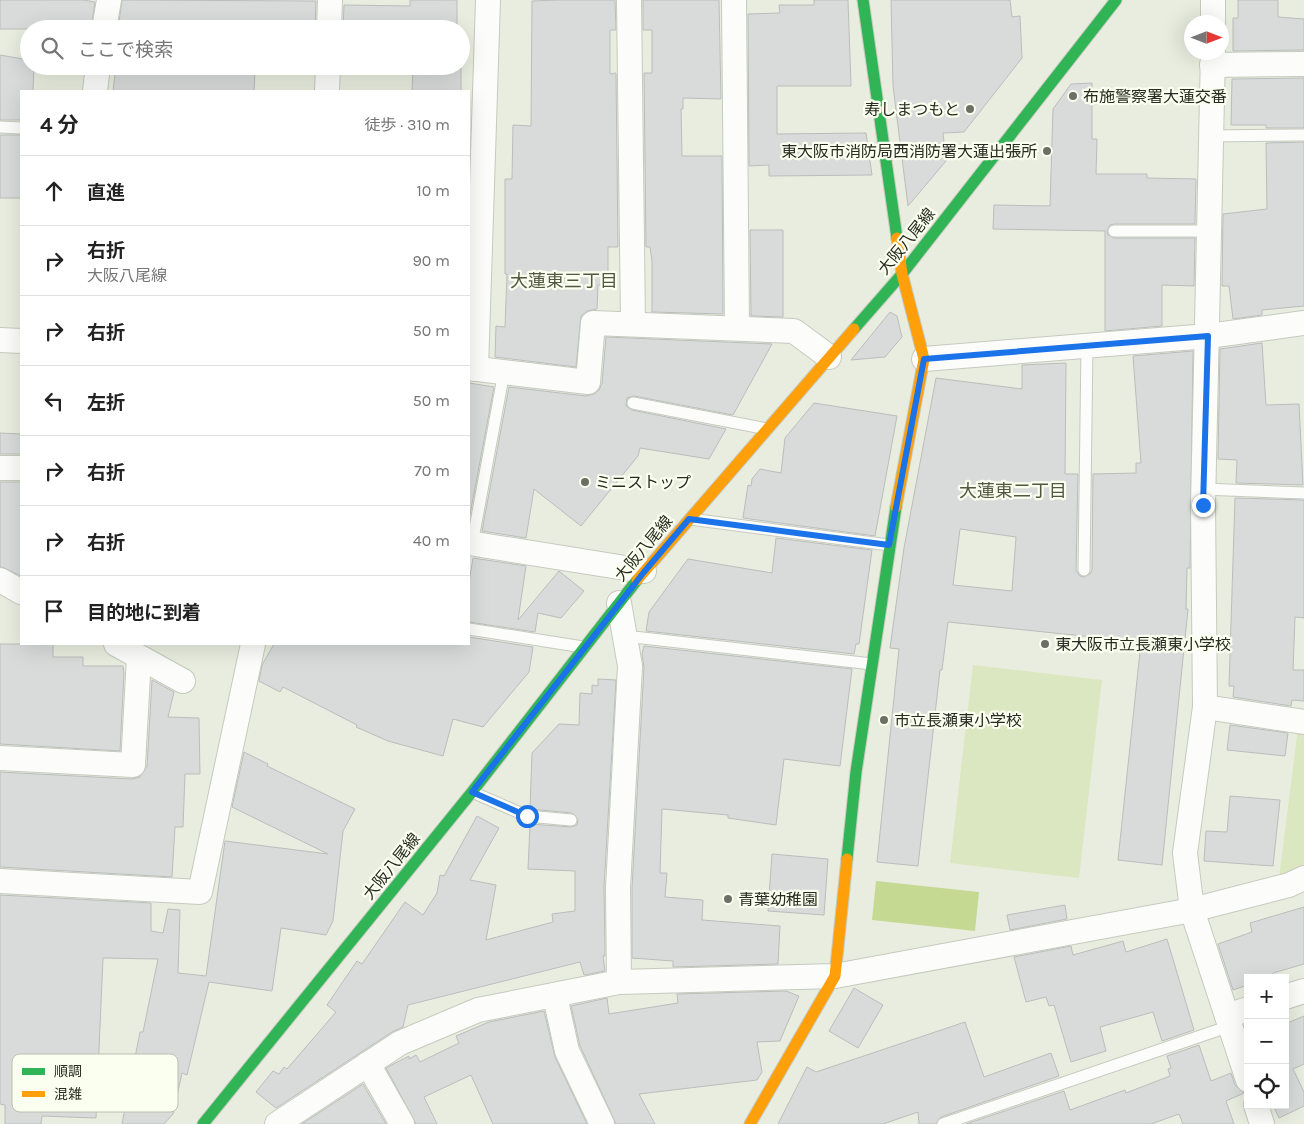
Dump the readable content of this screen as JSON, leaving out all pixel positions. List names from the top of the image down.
{
  "streets": {
    "main road": ["大阪八尾線"]
  },
  "districts": ["大蓮東三丁目", "大蓮東二丁目"],
  "places": [
    "布施警察署大蓮交番",
    "寿しまつもと",
    "東大阪市消防局西消防署大蓮出張所",
    "ミニストップ",
    "東大阪市立長瀬東小学校",
    "市立長瀬東小学校",
    "青葉幼稚園"
  ],
  "legend": ["順調", "混雑"],
  "north": "right",
  "page": {
    "search": "ここで検索",
    "heading": ["4 分", "徒歩 · 310 m"],
    "list": [
      ["直進", "10 m"],
      ["右折", "大阪八尾線", "90 m"],
      ["右折", "50 m"],
      ["左折", "50 m"],
      ["右折", "70 m"],
      ["右折", "40 m"],
      "目的地に到着"
    ],
    "map_buttons": ["+", "−"]
  }
}
